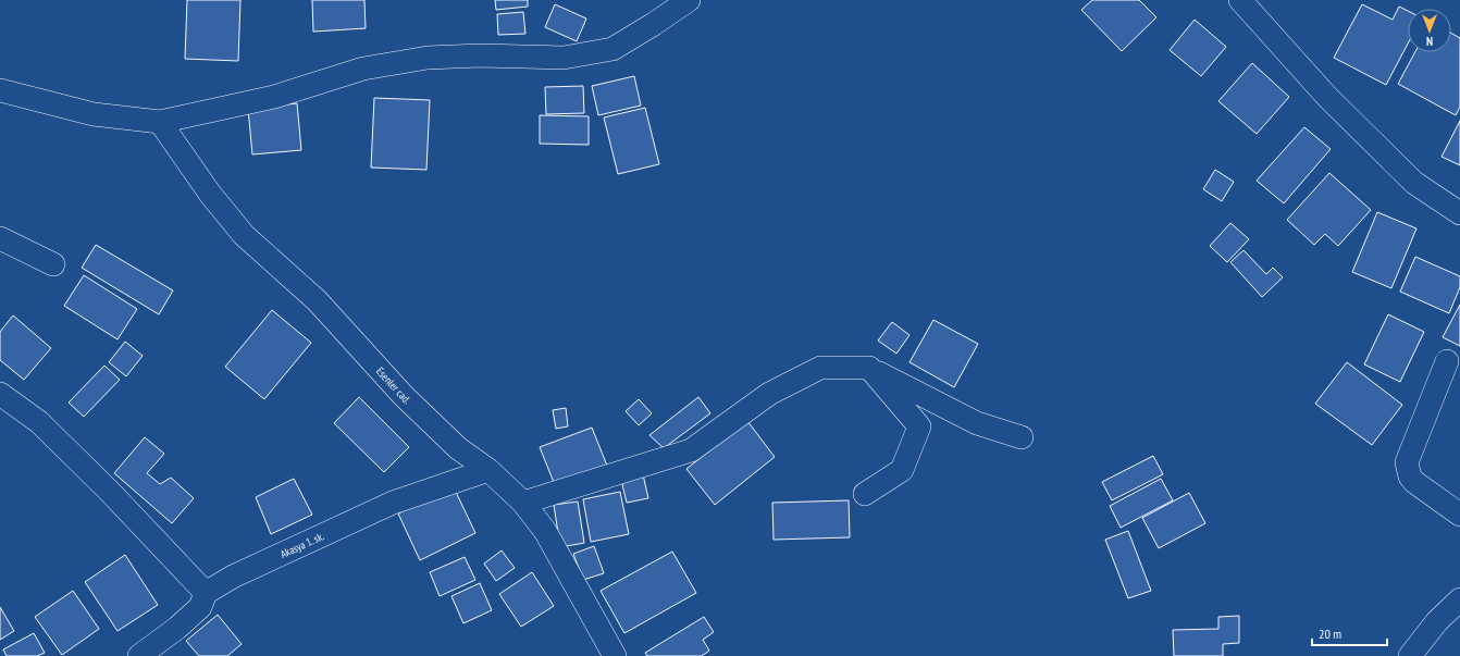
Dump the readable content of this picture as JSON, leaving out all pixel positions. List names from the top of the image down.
{
  "streets": {
    "street": ["Esenler cad.", "Akasya 1. sk."]
  },
  "crossings": [
    ["Esenler cad.", "Akasya 1. sk."]
  ],
  "scale_bar": "20 m",
  "north": "bottom"
}
